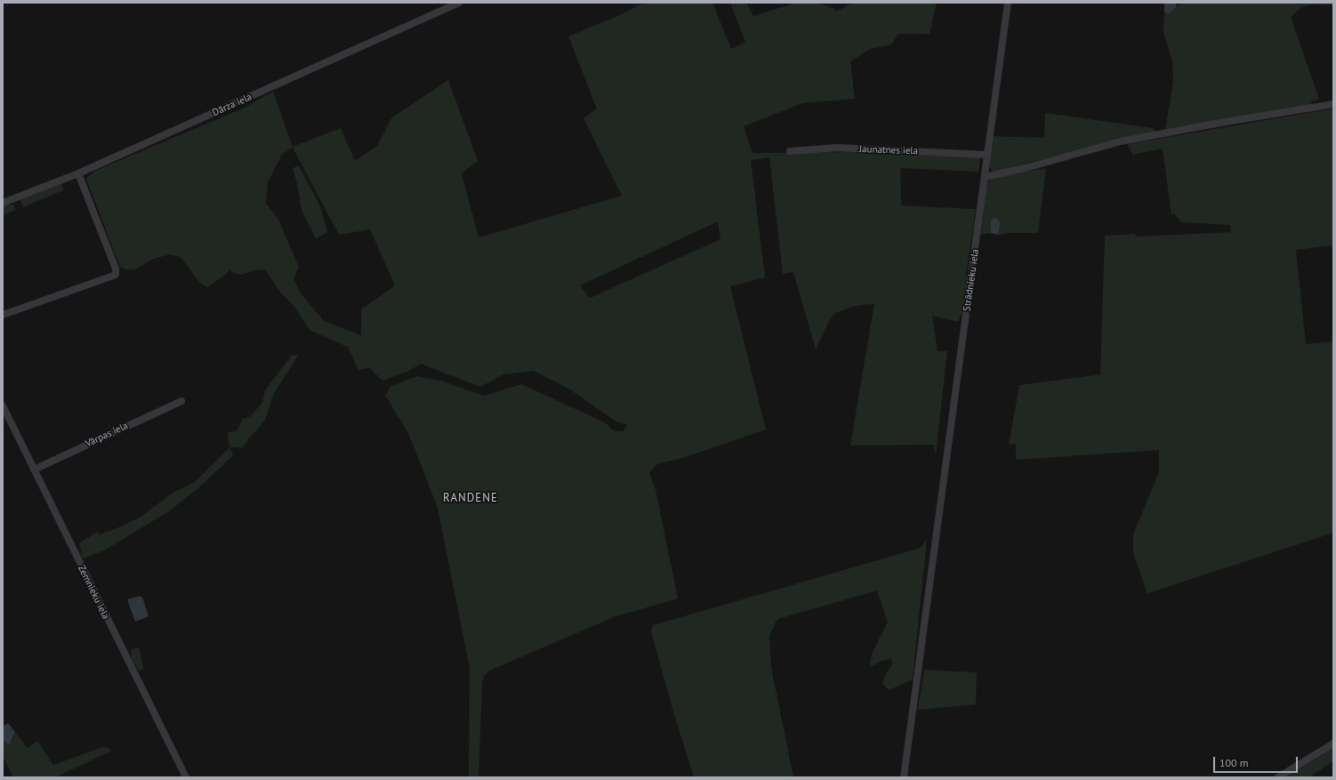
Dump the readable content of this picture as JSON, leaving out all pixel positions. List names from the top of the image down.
{
  "streets": {
    "street": [
      "Dārza iela",
      "Jaunatnes iela",
      "Strādnieku iela",
      "Vārpas iela",
      "Zemnieku iela"
    ]
  },
  "crossings": [
    ["Jaunatnes iela", "Strādnieku iela"],
    ["Vārpas iela", "Zemnieku iela"]
  ],
  "districts": ["RANDENE"],
  "scale_bar": "100 m"
}
